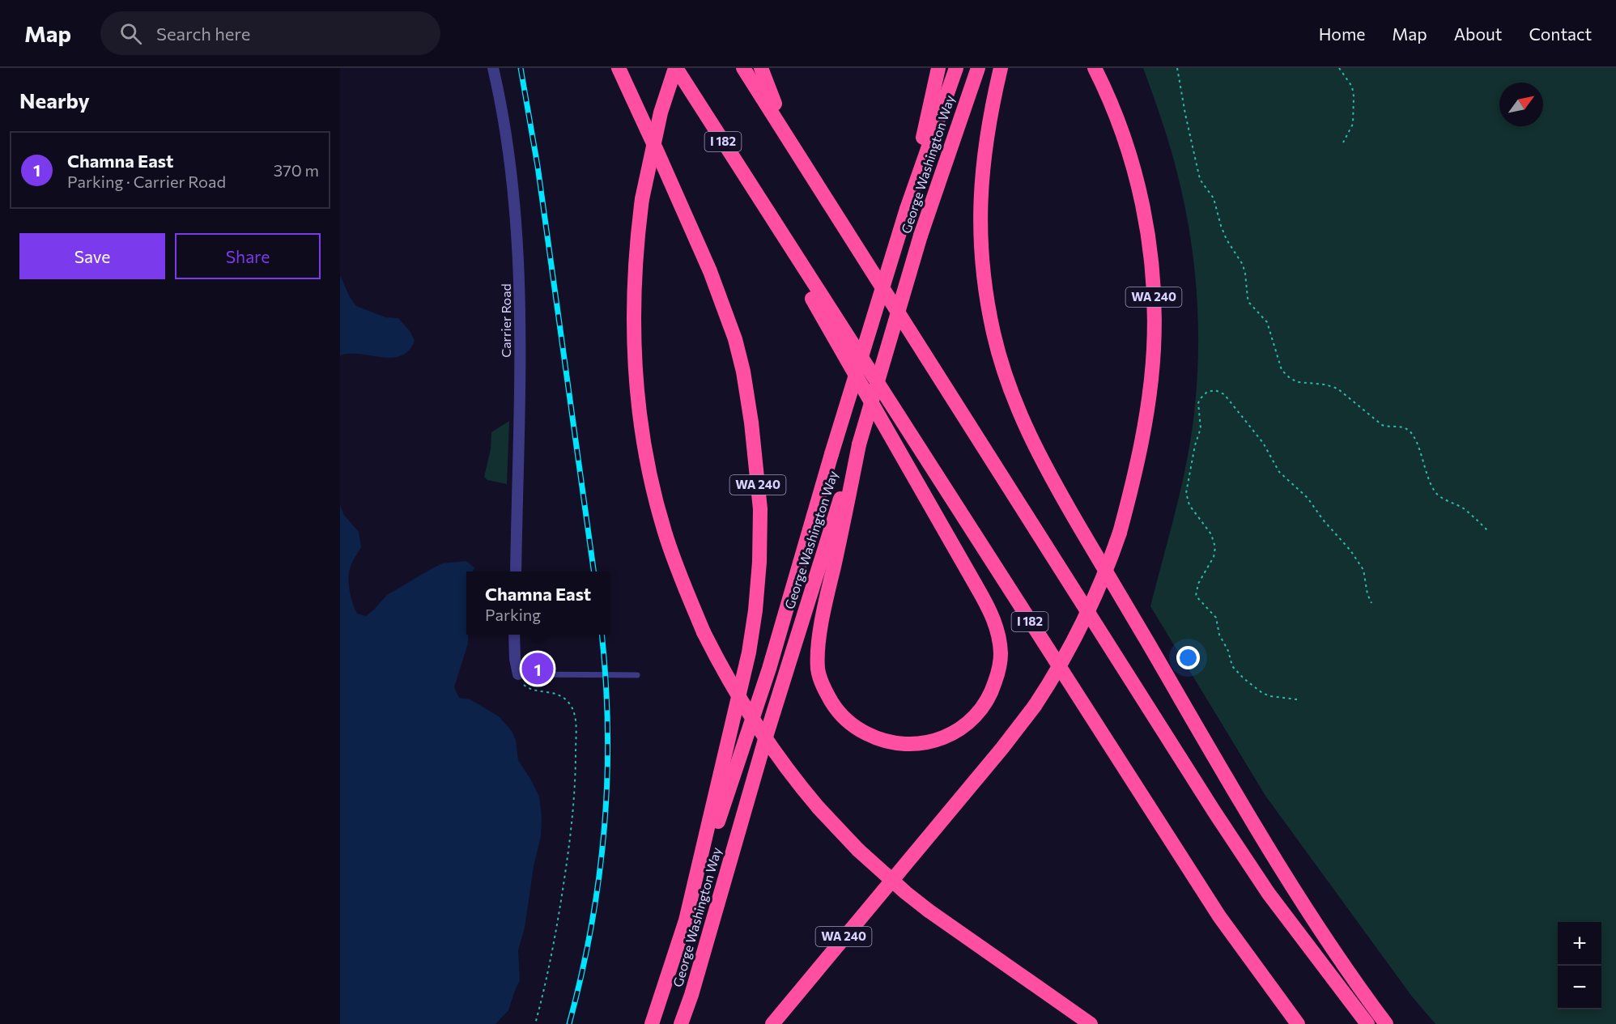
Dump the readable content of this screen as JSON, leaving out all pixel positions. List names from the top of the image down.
{
  "streets": {
    "highway": ["I 182", "George Washington Way", "WA 240"],
    "street": ["Carrier Road"]
  },
  "crossings": [
    ["George Washington Way", "WA 240"]
  ],
  "north": "top right",
  "page": {
    "header": "Map",
    "search": "Search here",
    "nav": [
      "Home",
      "Map",
      "About",
      "Contact"
    ],
    "heading": "Nearby",
    "list": [
      {
        "mark": "1",
        "name": "Chamna East",
        "note": "Parking · Carrier Road",
        "value": "370 m"
      }
    ],
    "buttons": ["Save", "Share"],
    "popup": ["Chamna East", "Parking"],
    "pins": "1",
    "map_buttons": ["+", "−"]
  }
}
